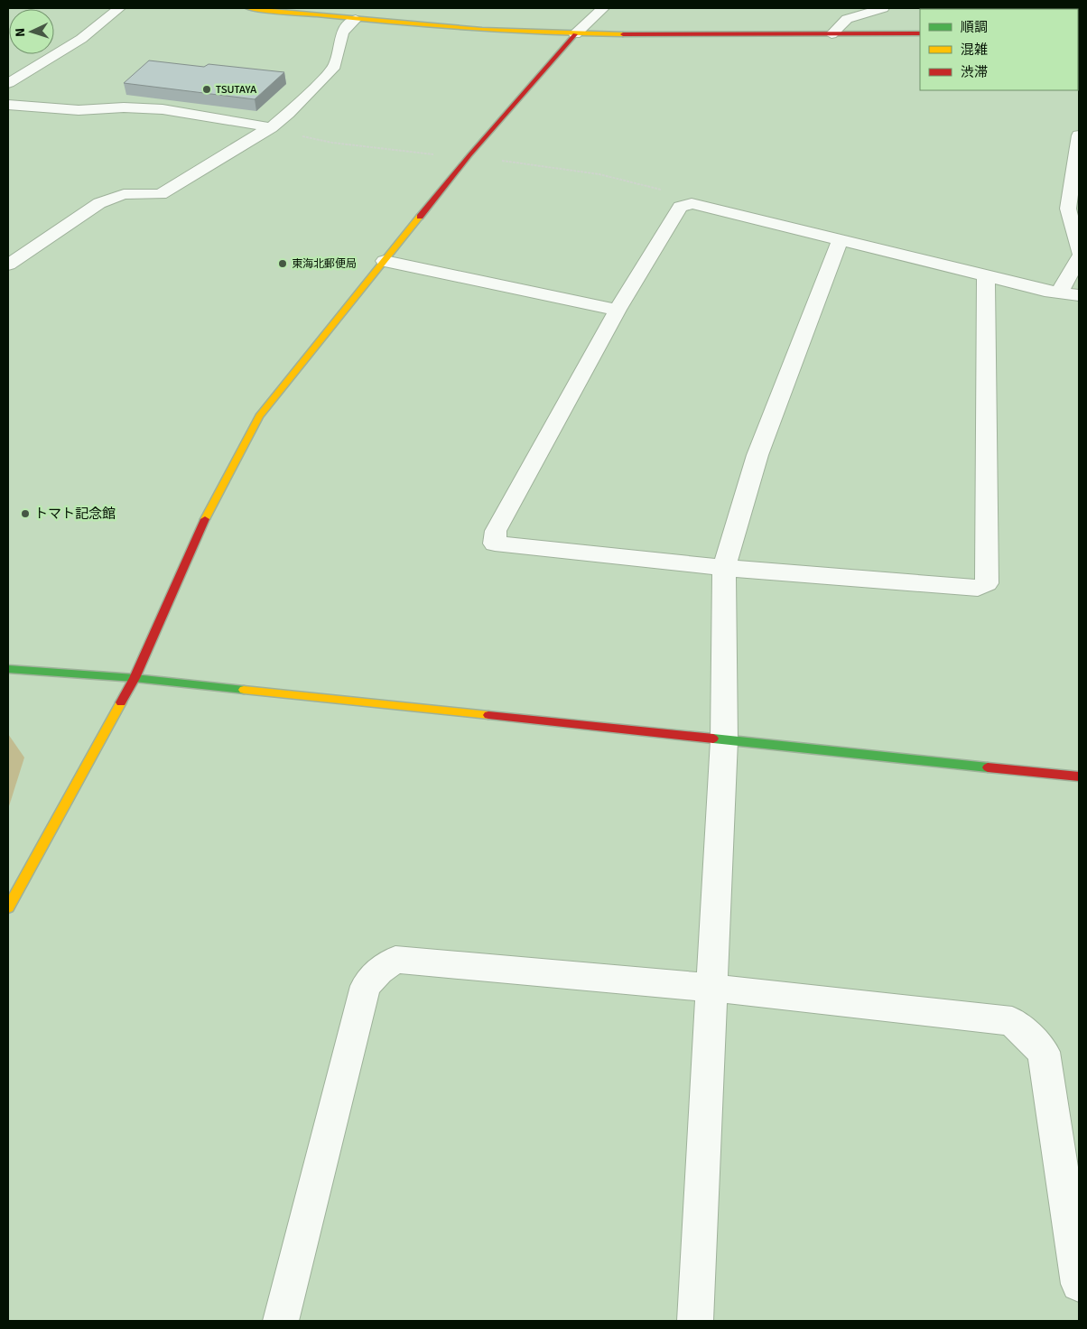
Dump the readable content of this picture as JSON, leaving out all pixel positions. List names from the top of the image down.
{
  "places": ["TSUTAYA", "東海北郵便局", "トマト記念館"],
  "legend": ["順調", "混雑", "渋滞"],
  "north": "left"
}
